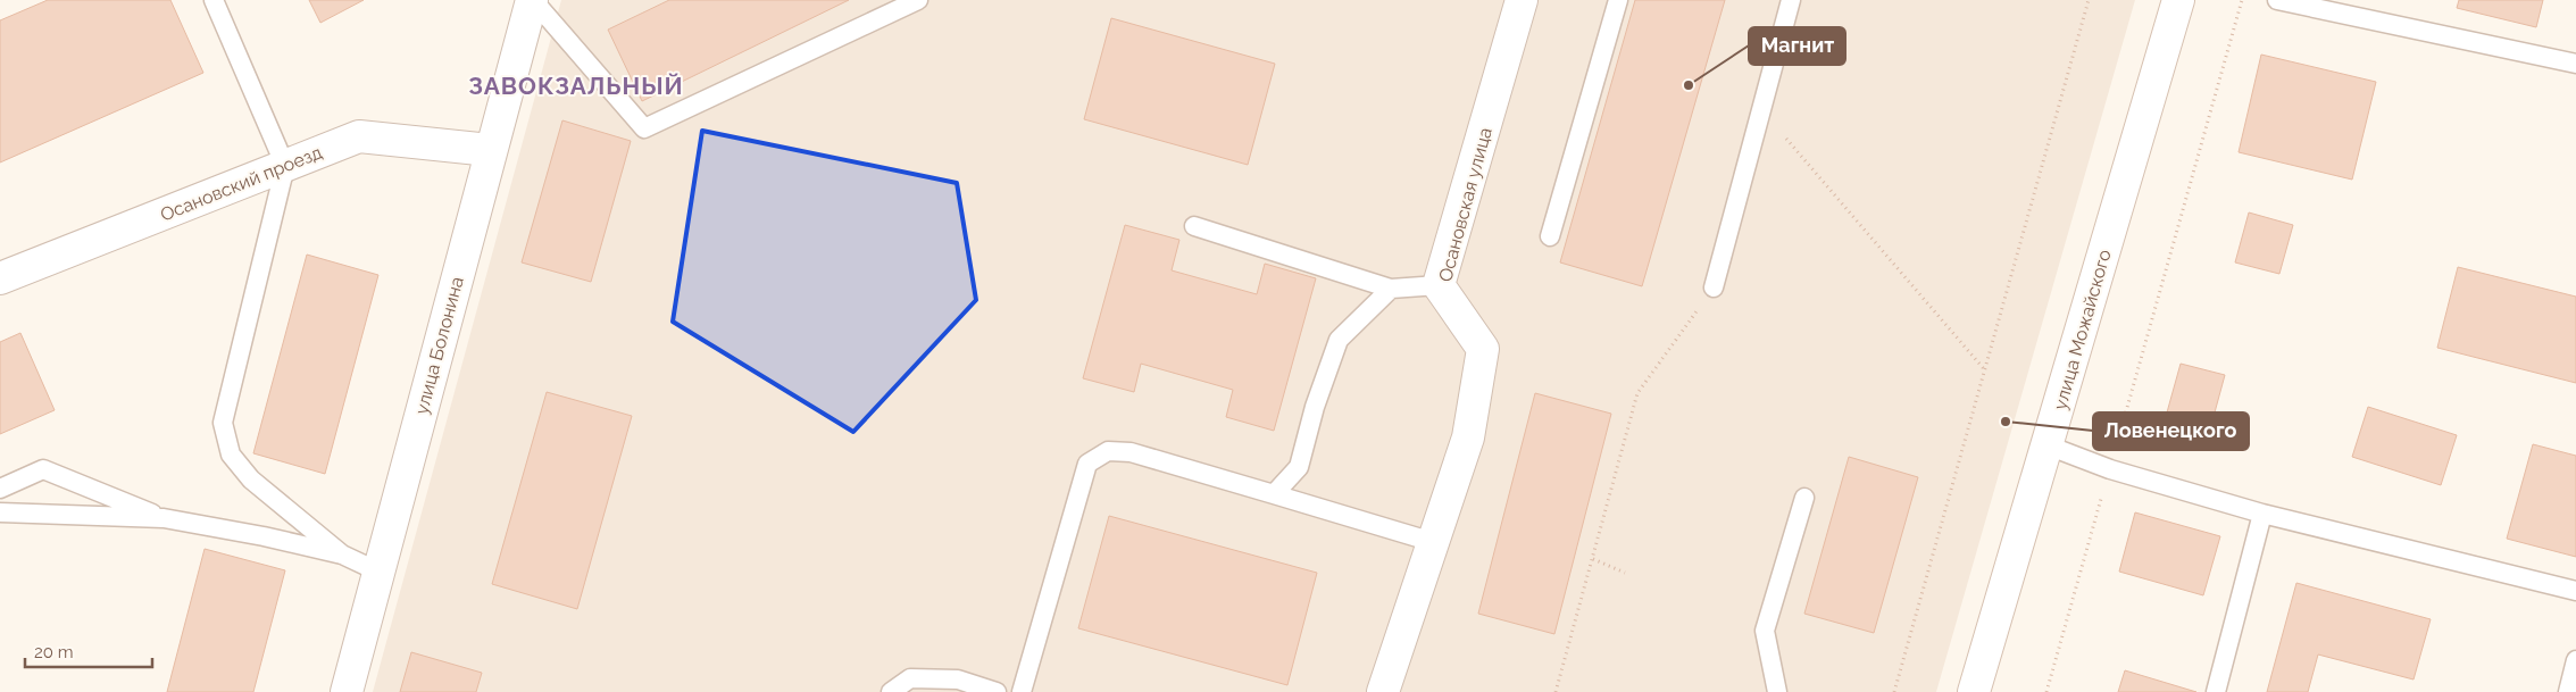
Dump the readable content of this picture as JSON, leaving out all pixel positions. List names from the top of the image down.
{
  "streets": {
    "street": [
      "Осановский проезд",
      "Осановская улица",
      "улица Можайского",
      "улица Болонина"
    ]
  },
  "crossings": [
    ["Осановский проезд", "улица Болонина"]
  ],
  "districts": ["ЗАВОКЗАЛЬНЫЙ"],
  "places": ["Магнит", "Ловенецкого"],
  "scale_bar": "20 m"
}
